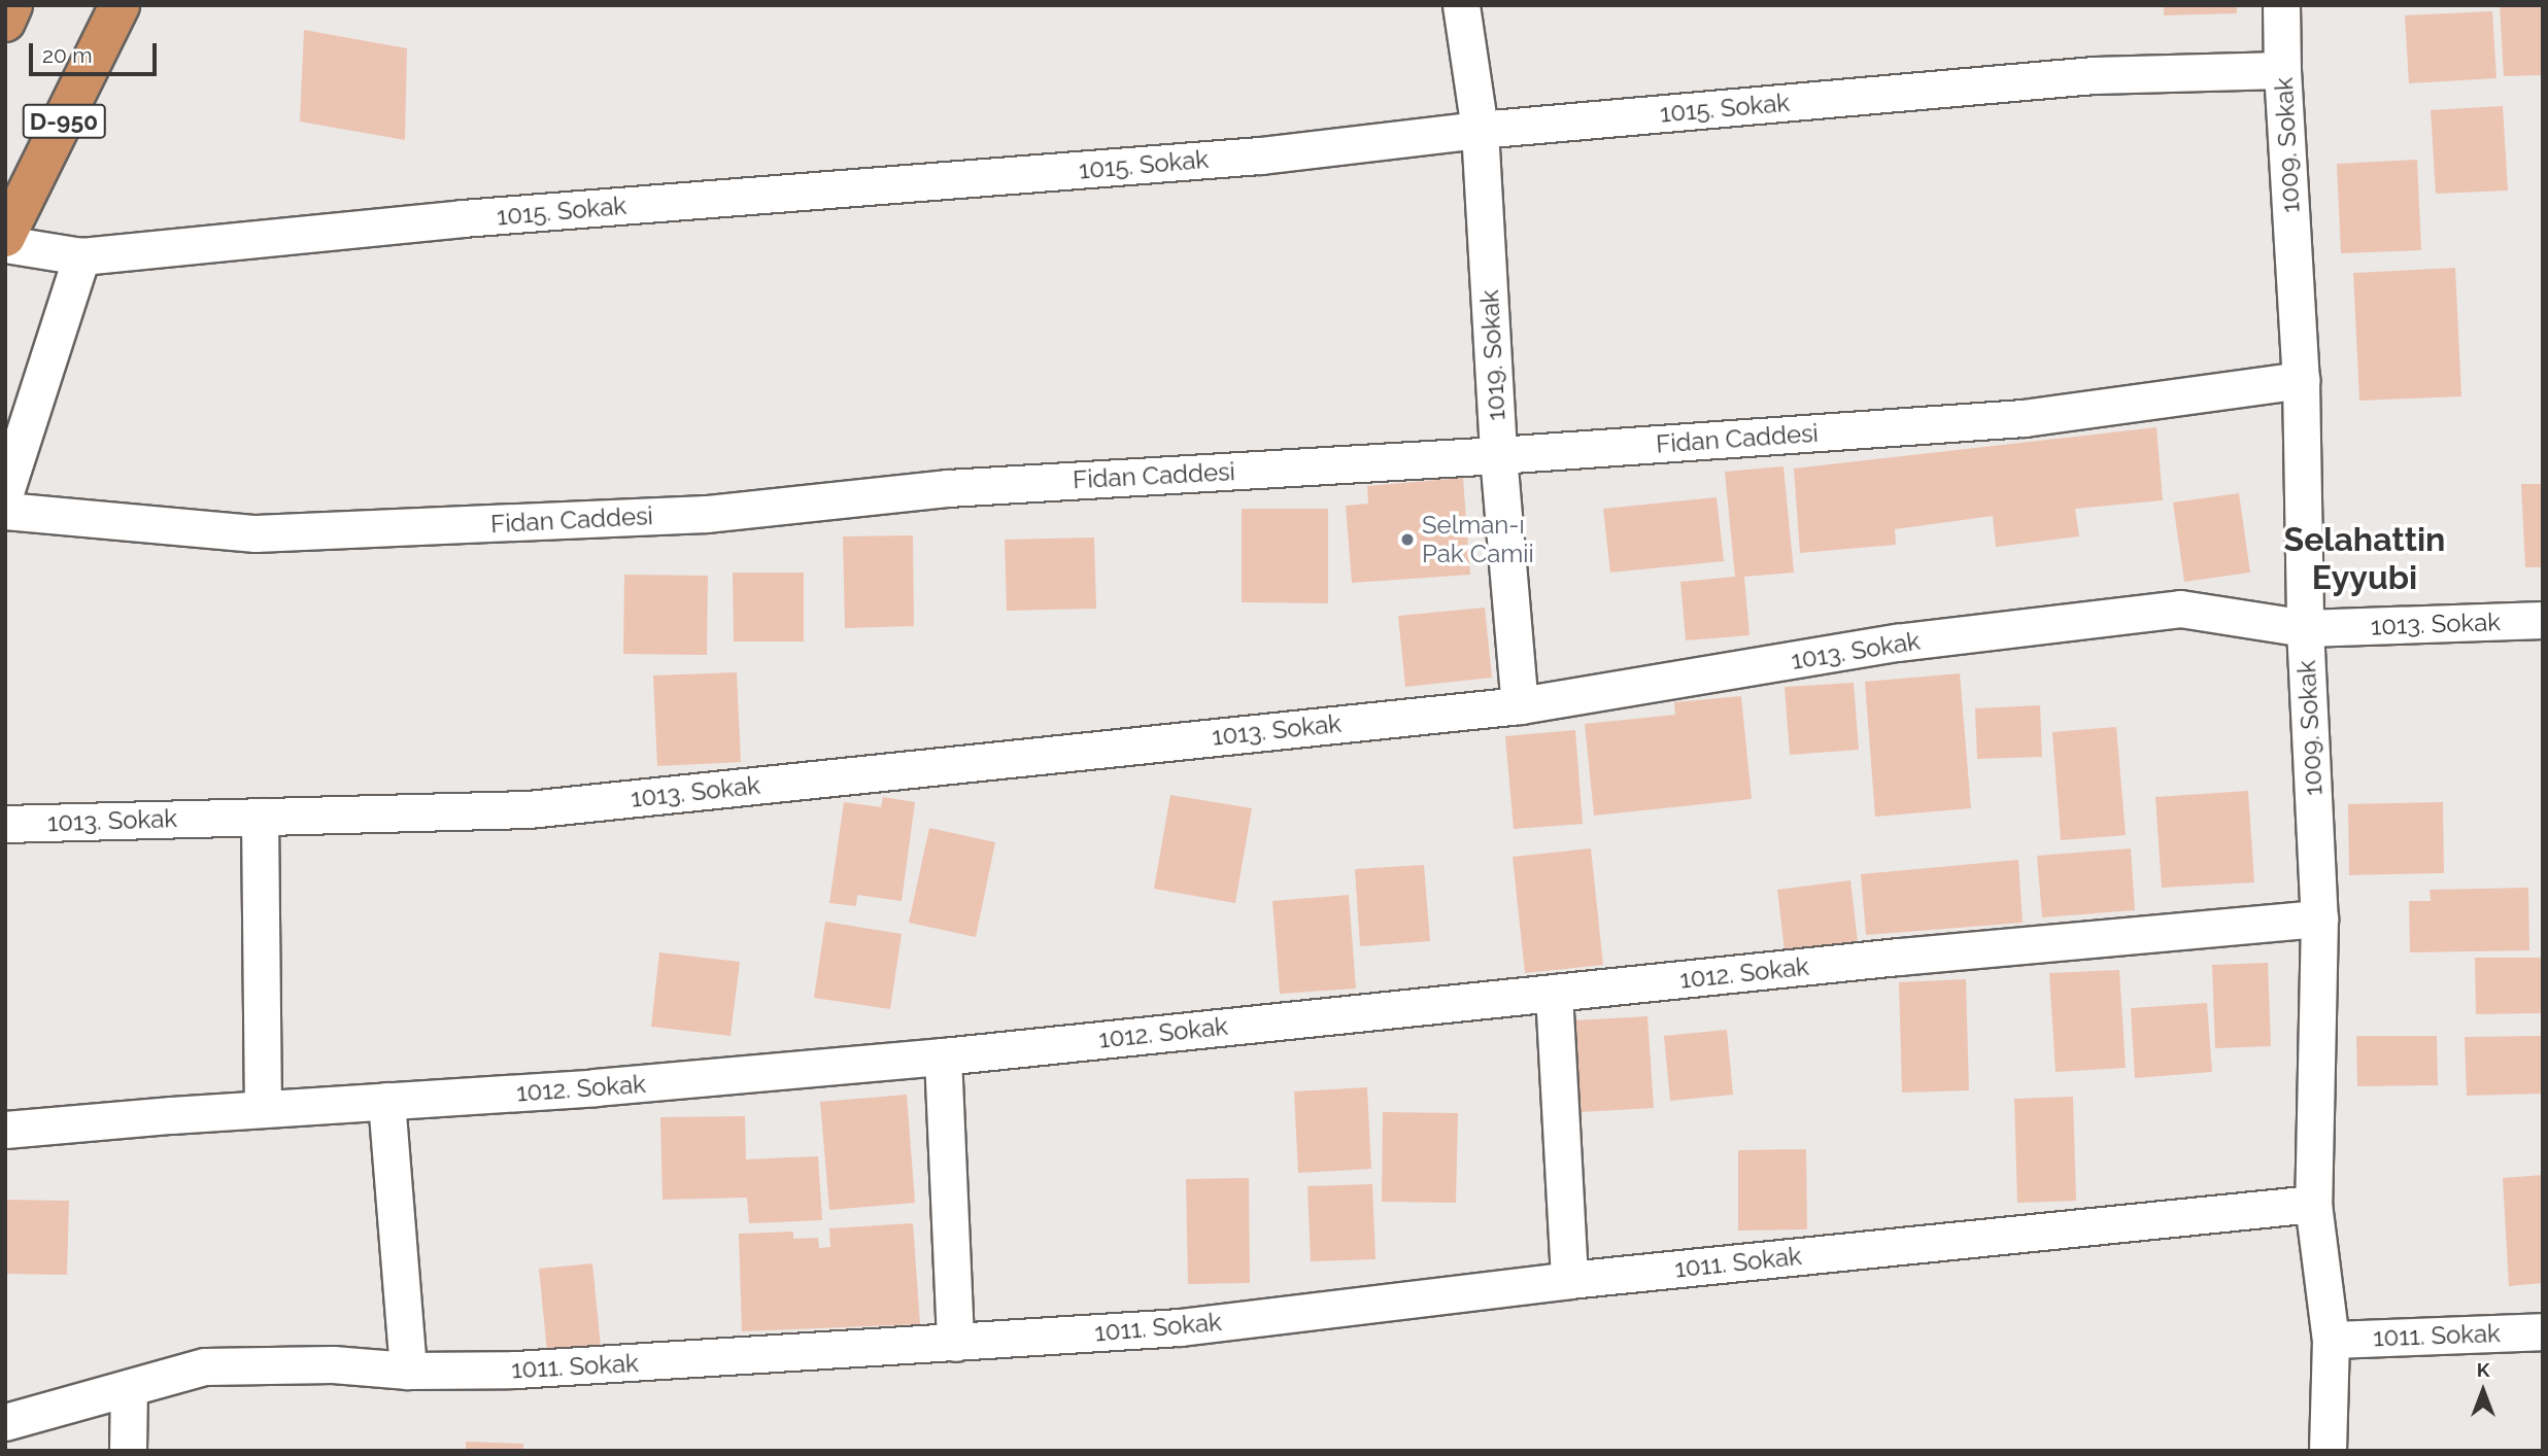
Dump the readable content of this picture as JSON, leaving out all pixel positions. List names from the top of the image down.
{
  "streets": {
    "highway": ["D-950"],
    "street": [
      "1015. Sokak",
      "1009. Sokak",
      "1019. Sokak",
      "Fidan Caddesi",
      "1013. Sokak",
      "1012. Sokak",
      "1011. Sokak"
    ]
  },
  "crossings": [
    ["1015. Sokak", "1009. Sokak"],
    ["1015. Sokak", "1019. Sokak"],
    ["1009. Sokak", "Fidan Caddesi"],
    ["1009. Sokak", "1013. Sokak"],
    ["1009. Sokak", "1012. Sokak"],
    ["1009. Sokak", "1011. Sokak"],
    ["1019. Sokak", "Fidan Caddesi"],
    ["1019. Sokak", "1013. Sokak"]
  ],
  "districts": ["Selahattin Eyyubi"],
  "places": ["Selman-ı Pak Camii"],
  "scale_bar": "20 m",
  "north": "top"
}
